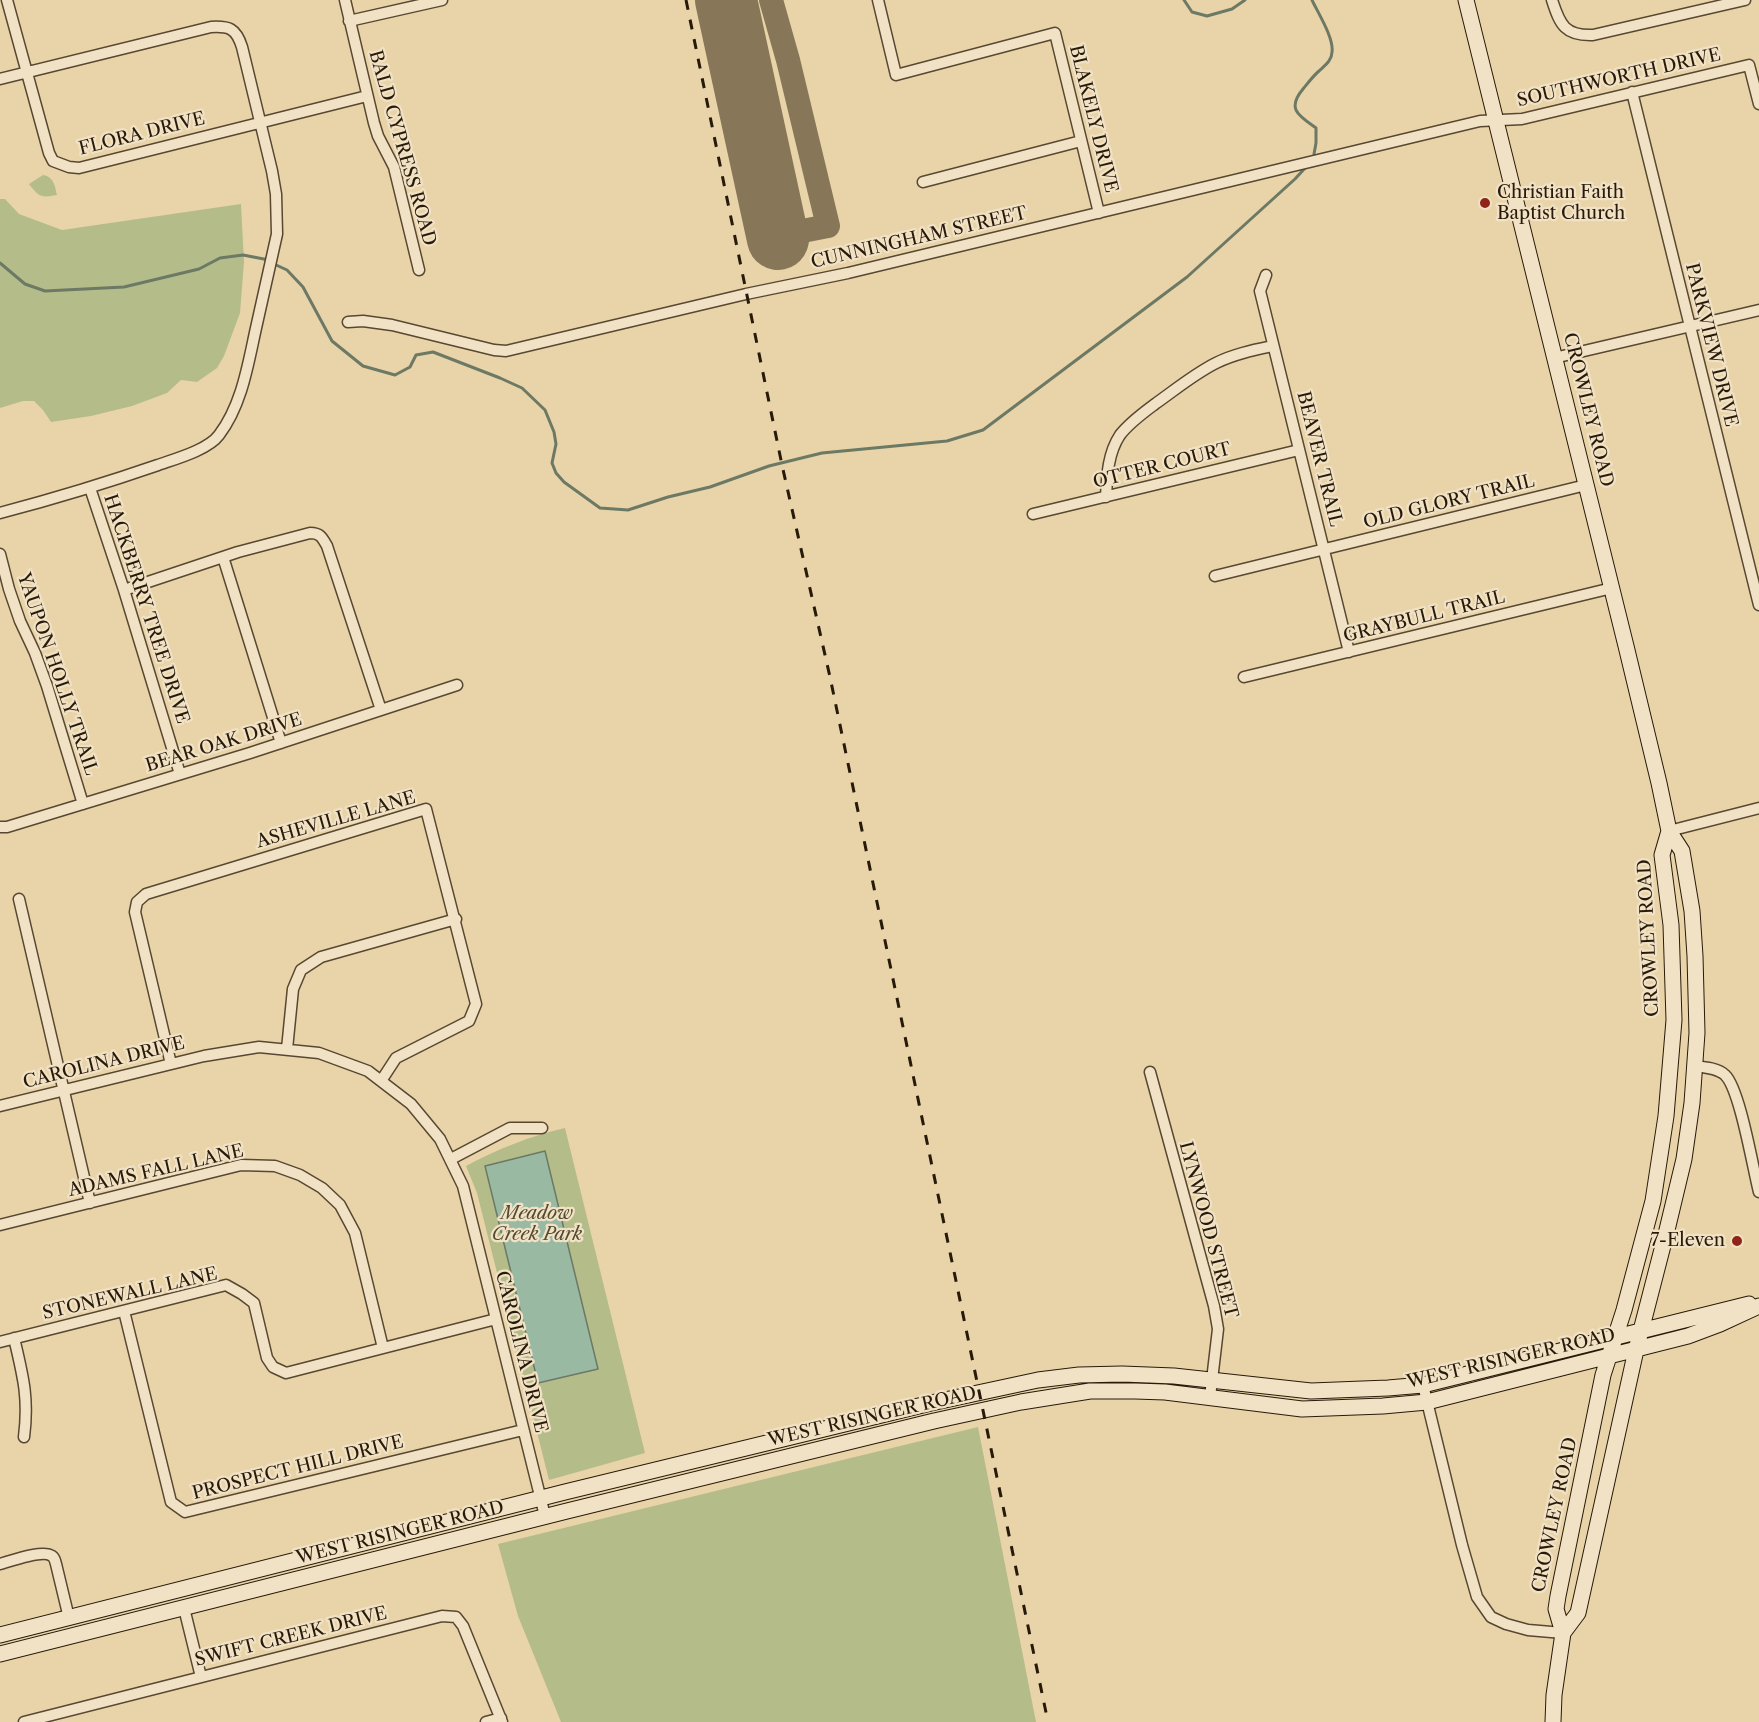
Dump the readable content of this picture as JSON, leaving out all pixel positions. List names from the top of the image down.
{
  "streets": {
    "main road": ["CROWLEY ROAD", "WEST RISINGER ROAD"],
    "street": [
      "SOUTHWORTH DRIVE",
      "BLAKELY DRIVE",
      "FLORA DRIVE",
      "BALD CYPRESS ROAD",
      "CUNNINGHAM STREET",
      "PARKVIEW DRIVE",
      "BEAVER TRAIL",
      "OTTER COURT",
      "OLD GLORY TRAIL",
      "HACKBERRY TREE DRIVE",
      "GRAYBULL TRAIL",
      "YAUPON HOLLY TRAIL",
      "BEAR OAK DRIVE",
      "ASHEVILLE LANE",
      "CAROLINA DRIVE",
      "ADAMS FALL LANE",
      "LYNWOOD STREET",
      "STONEWALL LANE",
      "PROSPECT HILL DRIVE",
      "SWIFT CREEK DRIVE"
    ]
  },
  "crossings": [
    ["SOUTHWORTH DRIVE", "CUNNINGHAM STREET"],
    ["SOUTHWORTH DRIVE", "PARKVIEW DRIVE"],
    ["SOUTHWORTH DRIVE", "CROWLEY ROAD"],
    ["BLAKELY DRIVE", "CUNNINGHAM STREET"],
    ["FLORA DRIVE", "BALD CYPRESS ROAD"],
    ["CUNNINGHAM STREET", "CROWLEY ROAD"],
    ["CROWLEY ROAD", "OLD GLORY TRAIL"],
    ["CROWLEY ROAD", "GRAYBULL TRAIL"],
    ["CROWLEY ROAD", "WEST RISINGER ROAD"],
    ["BEAVER TRAIL", "OTTER COURT"],
    ["BEAVER TRAIL", "OLD GLORY TRAIL"],
    ["BEAVER TRAIL", "GRAYBULL TRAIL"],
    ["HACKBERRY TREE DRIVE", "BEAR OAK DRIVE"],
    ["YAUPON HOLLY TRAIL", "BEAR OAK DRIVE"],
    ["ASHEVILLE LANE", "CAROLINA DRIVE"],
    ["CAROLINA DRIVE", "STONEWALL LANE"],
    ["CAROLINA DRIVE", "WEST RISINGER ROAD"],
    ["CAROLINA DRIVE", "PROSPECT HILL DRIVE"],
    ["ADAMS FALL LANE", "STONEWALL LANE"],
    ["LYNWOOD STREET", "WEST RISINGER ROAD"],
    ["STONEWALL LANE", "PROSPECT HILL DRIVE"]
  ],
  "parks": ["Meadow Creek Park"],
  "places": ["Christian Faith Baptist Church", "7-Eleven"]
}
